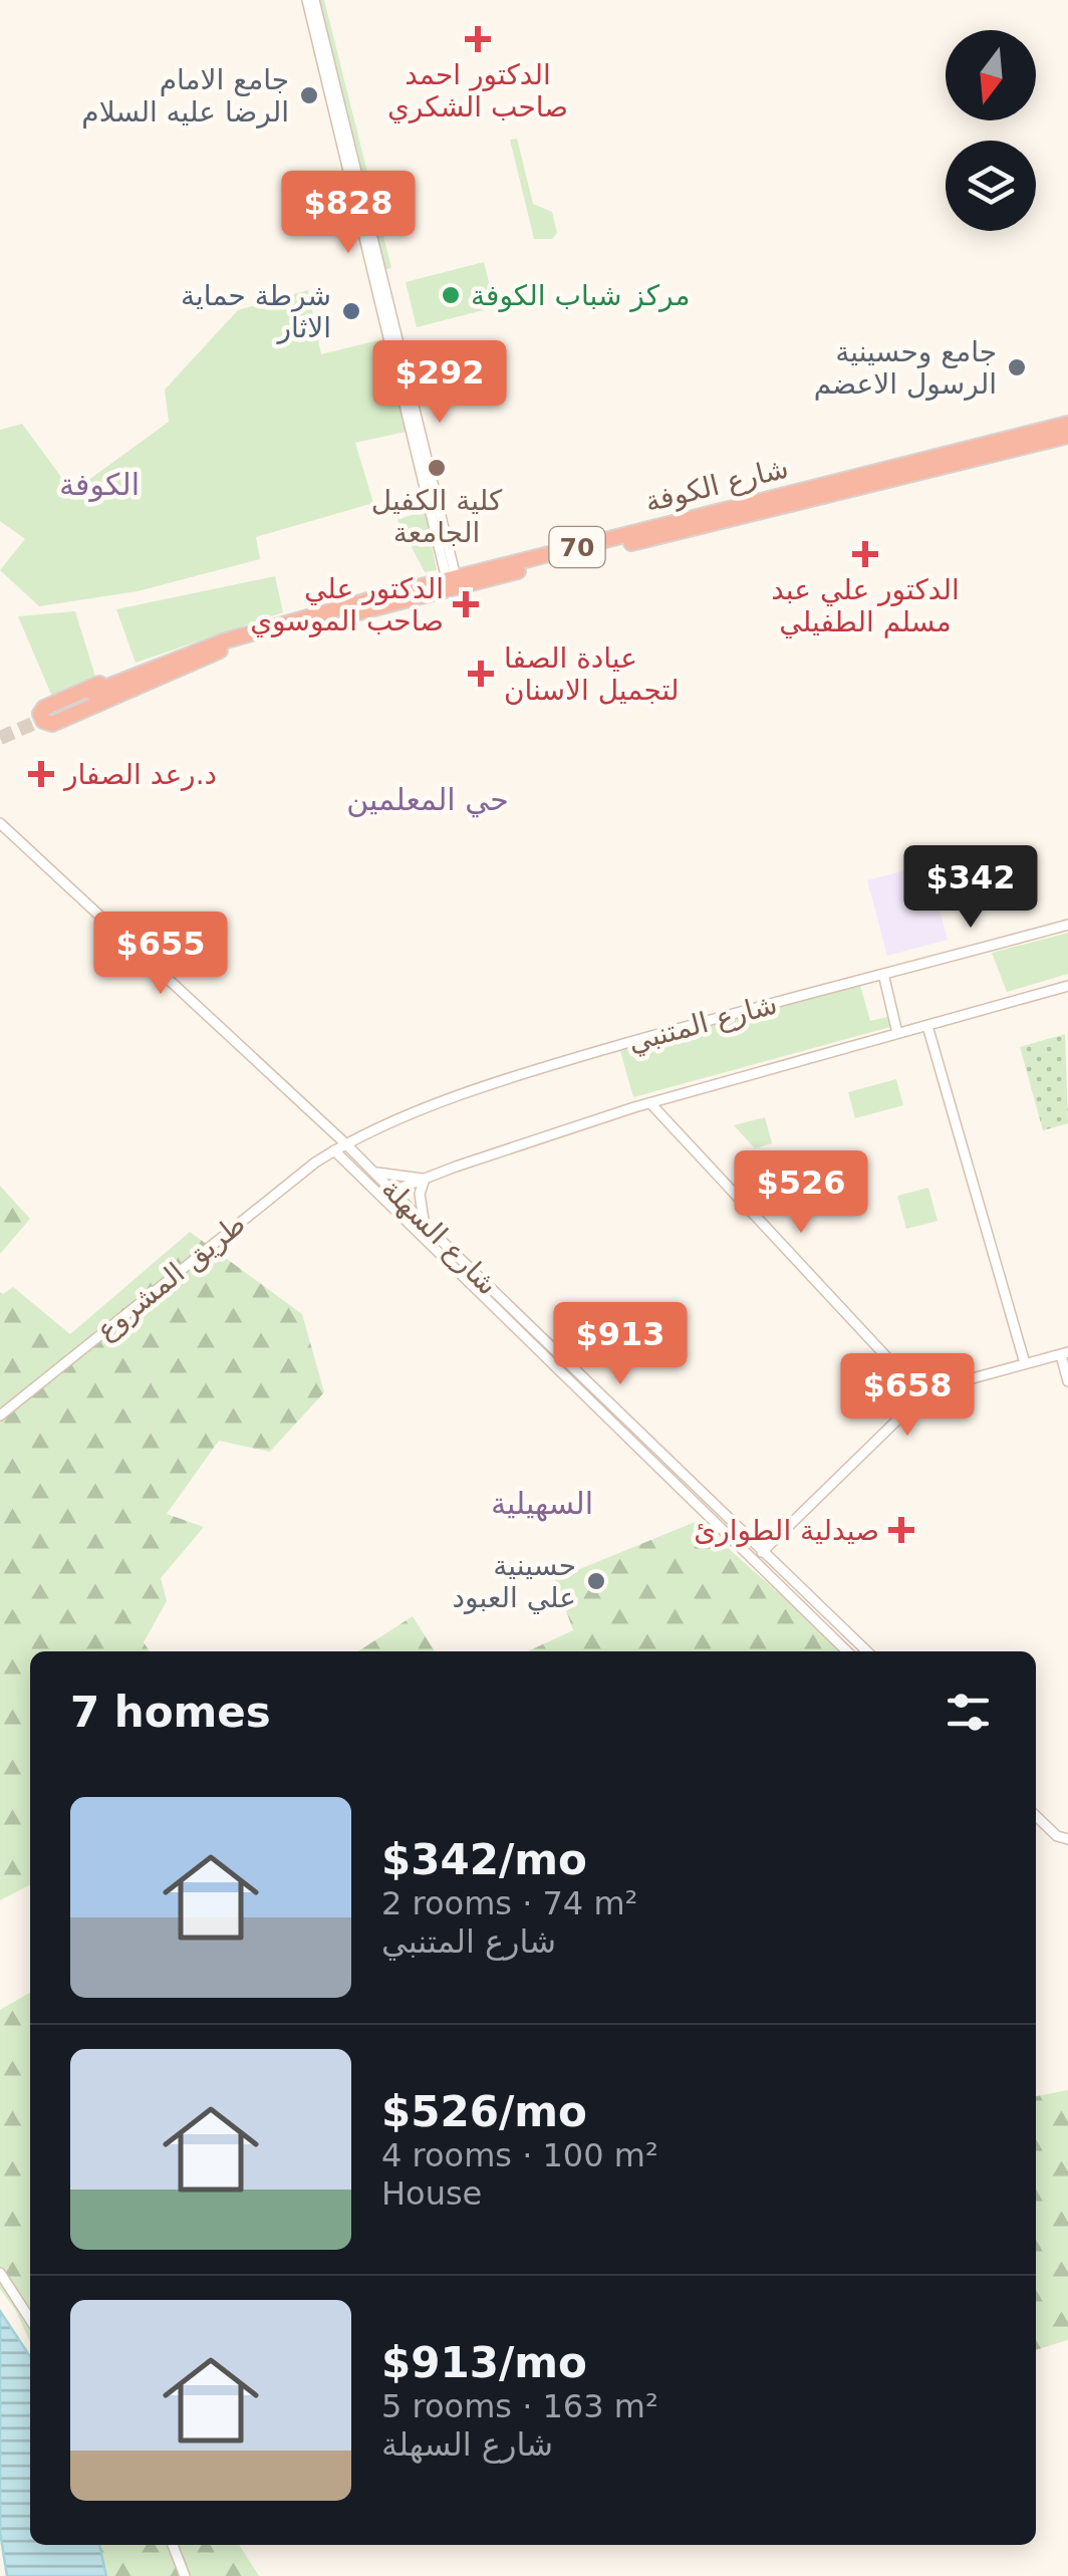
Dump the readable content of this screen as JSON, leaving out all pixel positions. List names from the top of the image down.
{
  "streets": {
    "highway": ["شارع الكوفة", "70"],
    "street": ["شارع المتنبي", "شارع السهلة", "طريق المشروع"]
  },
  "crossings": [
    ["شارع المتنبي", "شارع السهلة"],
    ["شارع المتنبي", "طريق المشروع"],
    ["شارع السهلة", "طريق المشروع"]
  ],
  "districts": ["الكوفة", "حي المعلمين", "السهيلية"],
  "places": {
    "health": [
      "الدكتور احمد صاحب الشكري",
      "الدكتور علي عبد مسلم الطفيلي",
      "الدكتور علي صاحب الموسوي",
      "عيادة الصفا لتجميل الاسنان",
      "د.رعد الصفار",
      "صيدلية الطوارئ"
    ],
    "other": [
      "جامع الامام الرضا عليه السلام",
      "مركز شباب الكوفة",
      "شرطة حماية الاثار",
      "جامع وحسينية الرسول الاعضم",
      "كلية الكفيل الجامعة",
      "حسينية علي العبود"
    ]
  },
  "north": "bottom",
  "page": {
    "price": [
      "$828",
      "$292",
      "$342",
      "$655",
      "$526",
      "$913",
      "$658"
    ],
    "heading": "7 homes",
    "list": [
      {
        "name": "$342/mo",
        "note": "2 rooms · 74 m² · شارع المتنبي"
      },
      {
        "name": "$526/mo",
        "note": "4 rooms · 100 m² · House"
      },
      {
        "name": "$913/mo",
        "note": "5 rooms · 163 m² · شارع السهلة"
      }
    ]
  }
}
